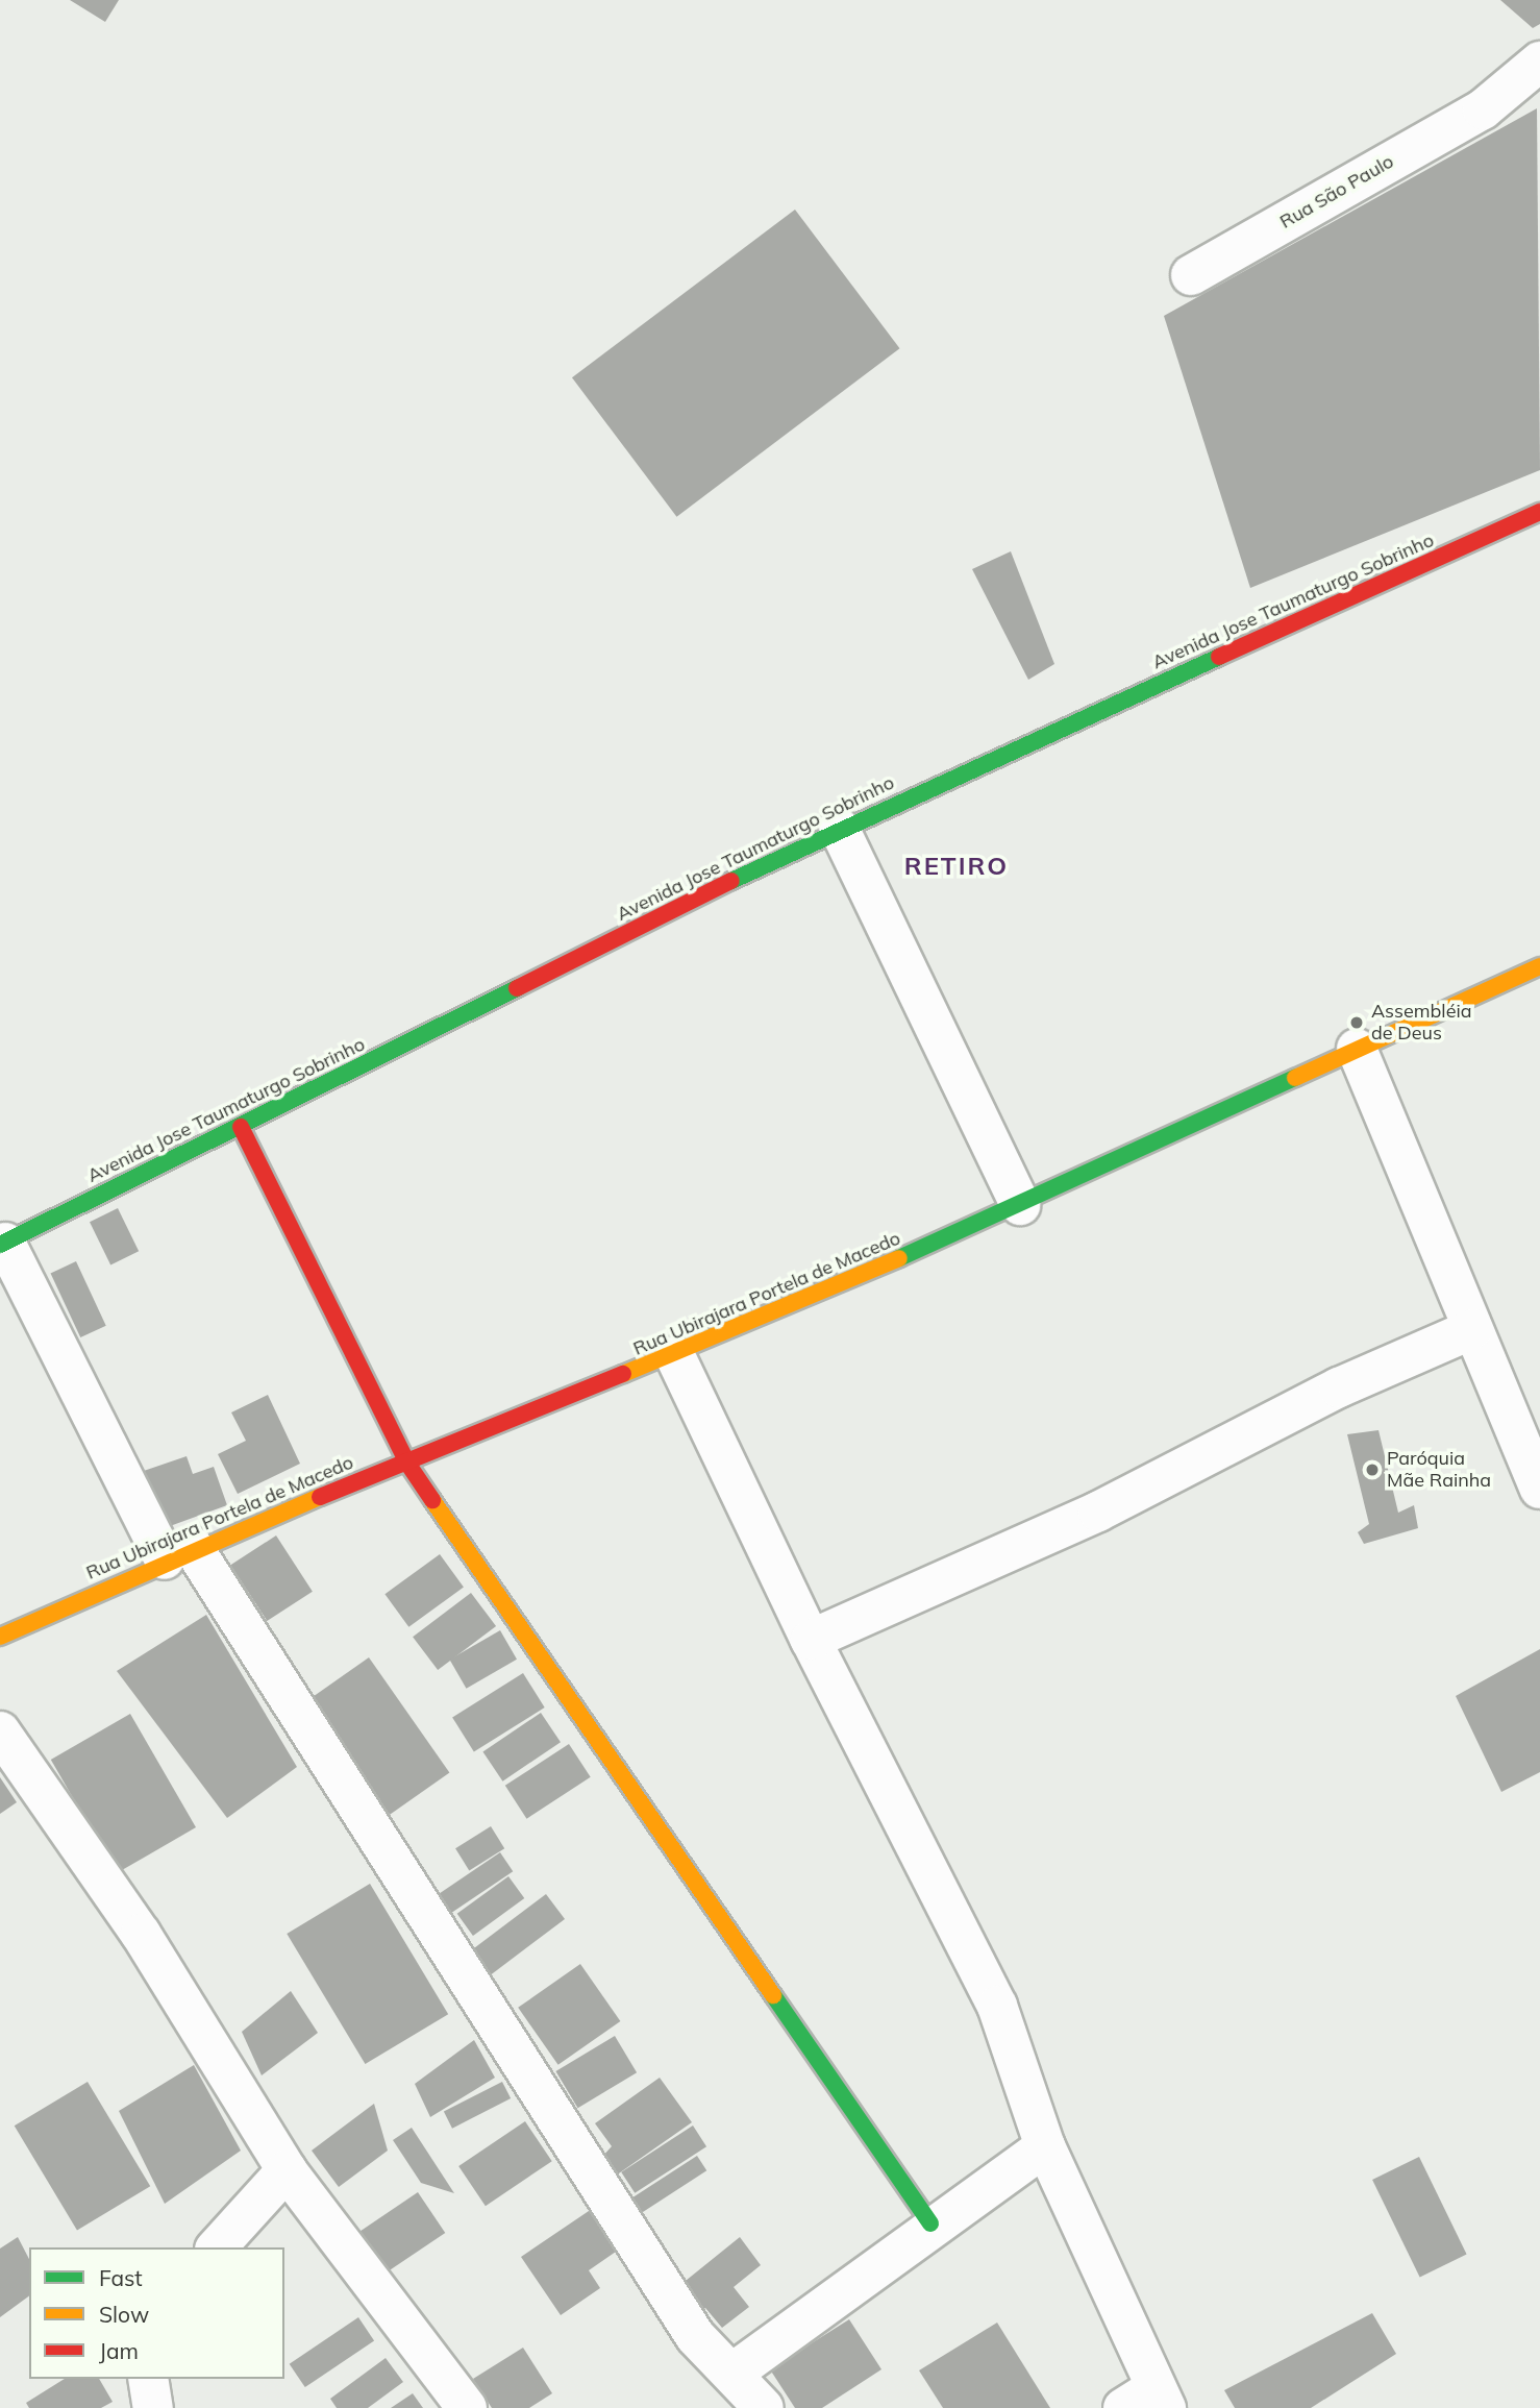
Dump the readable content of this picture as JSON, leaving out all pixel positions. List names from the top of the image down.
{
  "streets": {
    "street": ["Rua São Paulo", "Avenida Jose Taumaturgo Sobrinho", "Rua Ubirajara Portela de Macedo"]
  },
  "districts": ["RETIRO"],
  "places": ["Assembléia de Deus", "Paróquia Mãe Rainha"],
  "legend": ["Fast", "Slow", "Jam"]
}
